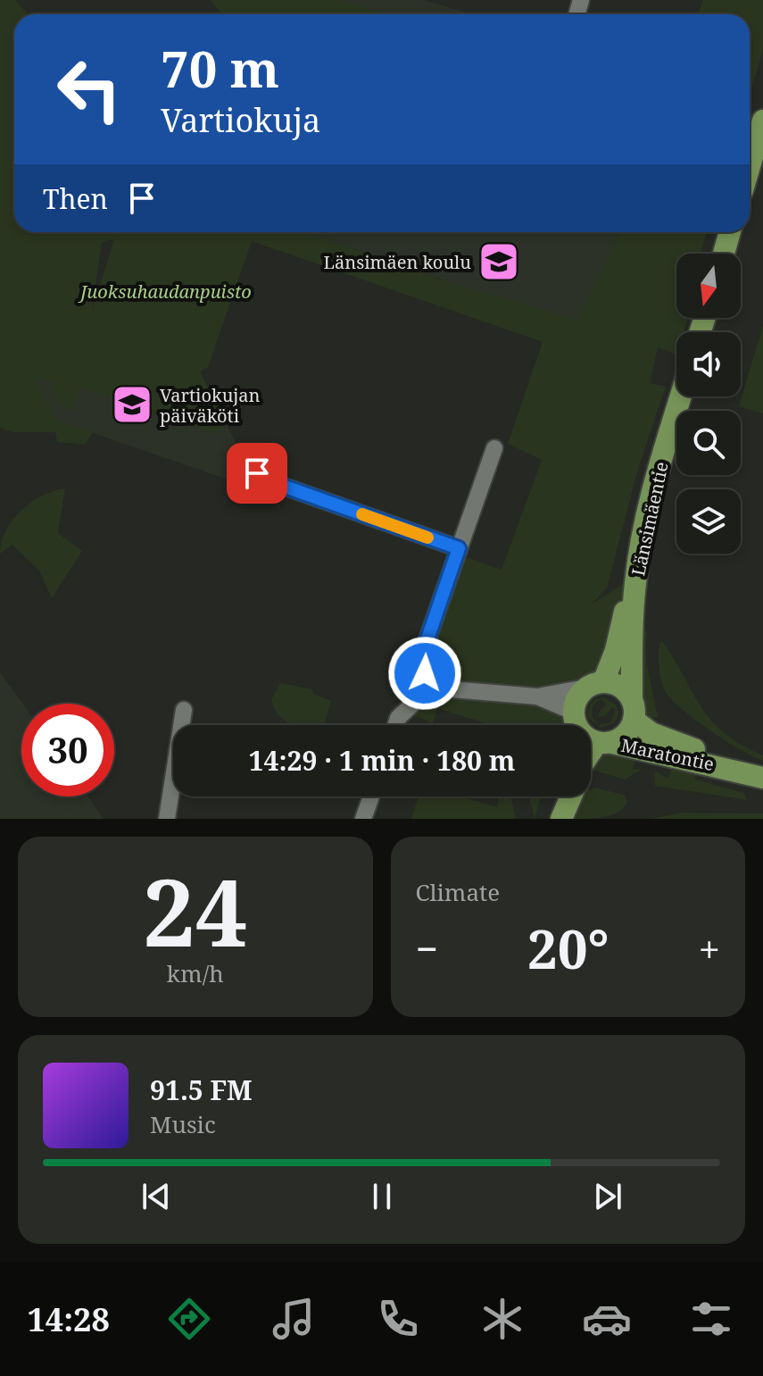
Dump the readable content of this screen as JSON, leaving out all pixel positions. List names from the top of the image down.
{
  "streets": {
    "main road": ["Länsimäentie", "Maratontie"]
  },
  "crossings": [
    ["Länsimäentie", "Maratontie"]
  ],
  "parks": ["Juoksuhaudanpuisto"],
  "places": {
    "school or university": ["Länsimäen koulu", "Vartiokujan päiväköti"]
  },
  "north": "bottom",
  "page": {
    "turn": ["70 m", "Vartiokuja"],
    "then": "Then",
    "limit": "30",
    "trip": "14:29 · 1 min · 180 m",
    "tile": [
      ["24", "km/h"],
      "Climate"
    ],
    "heat": ["−", "20°", "+"],
    "song": ["91.5 FM", "Music"],
    "tabs": "14:28"
  }
}
